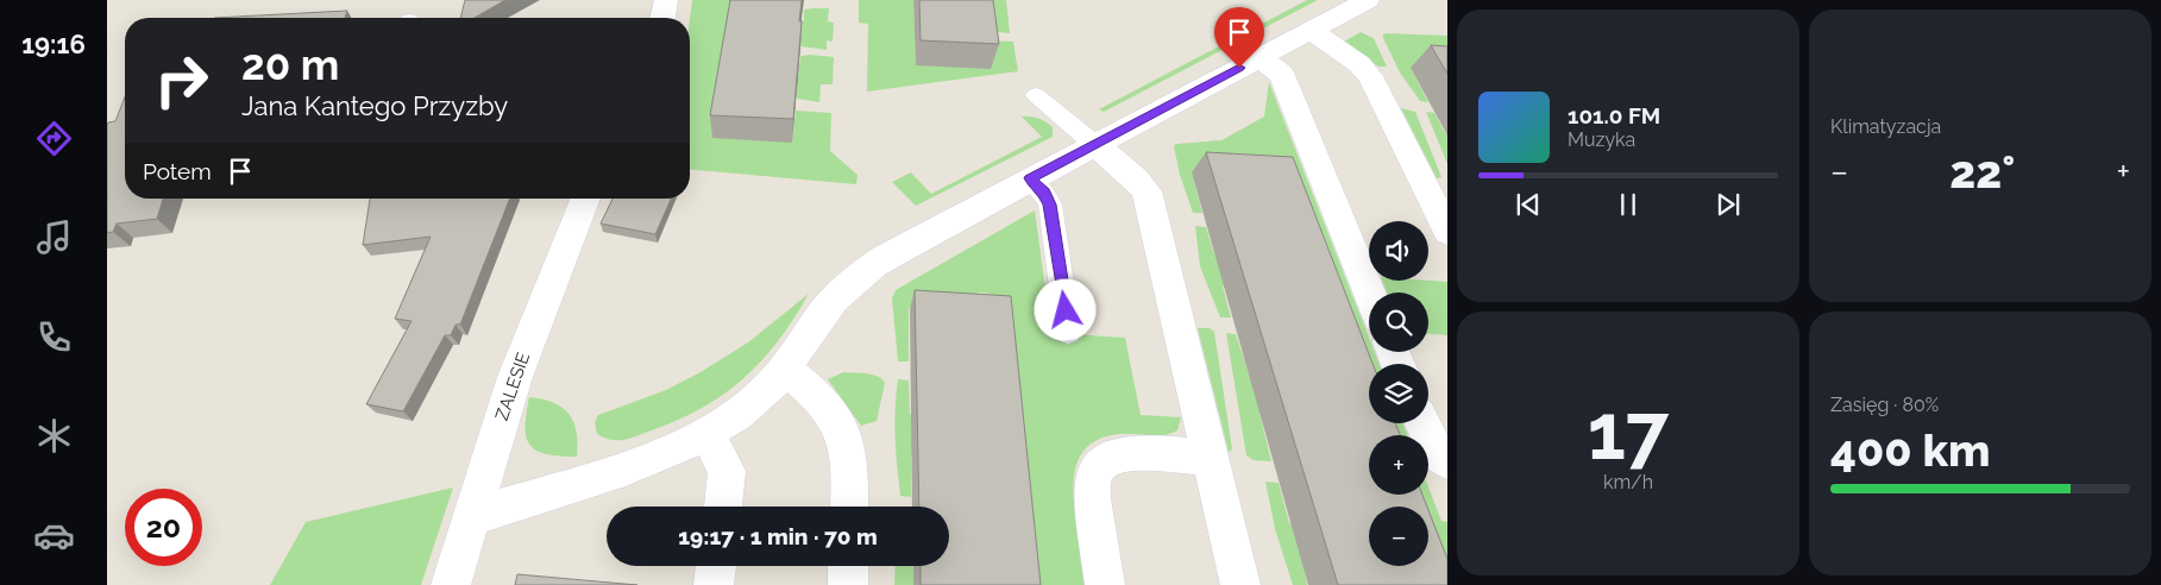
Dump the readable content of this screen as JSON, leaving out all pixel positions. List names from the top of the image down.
{
  "streets": {
    "street": ["ZALESIE"]
  },
  "page": {
    "tabs": "19:16",
    "tile": [
      "Klimatyzacja",
      ["17", "km/h"],
      ["Zasięg · 80%", "400 km"]
    ],
    "turn": ["20 m", "Jana Kantego Przyzby"],
    "song": ["101.0 FM", "Muzyka"],
    "then": "Potem",
    "heat": ["−", "22°", "+"],
    "map_buttons": ["+", "−"],
    "limit": "20",
    "trip": "19:17 · 1 min · 70 m"
  }
}
